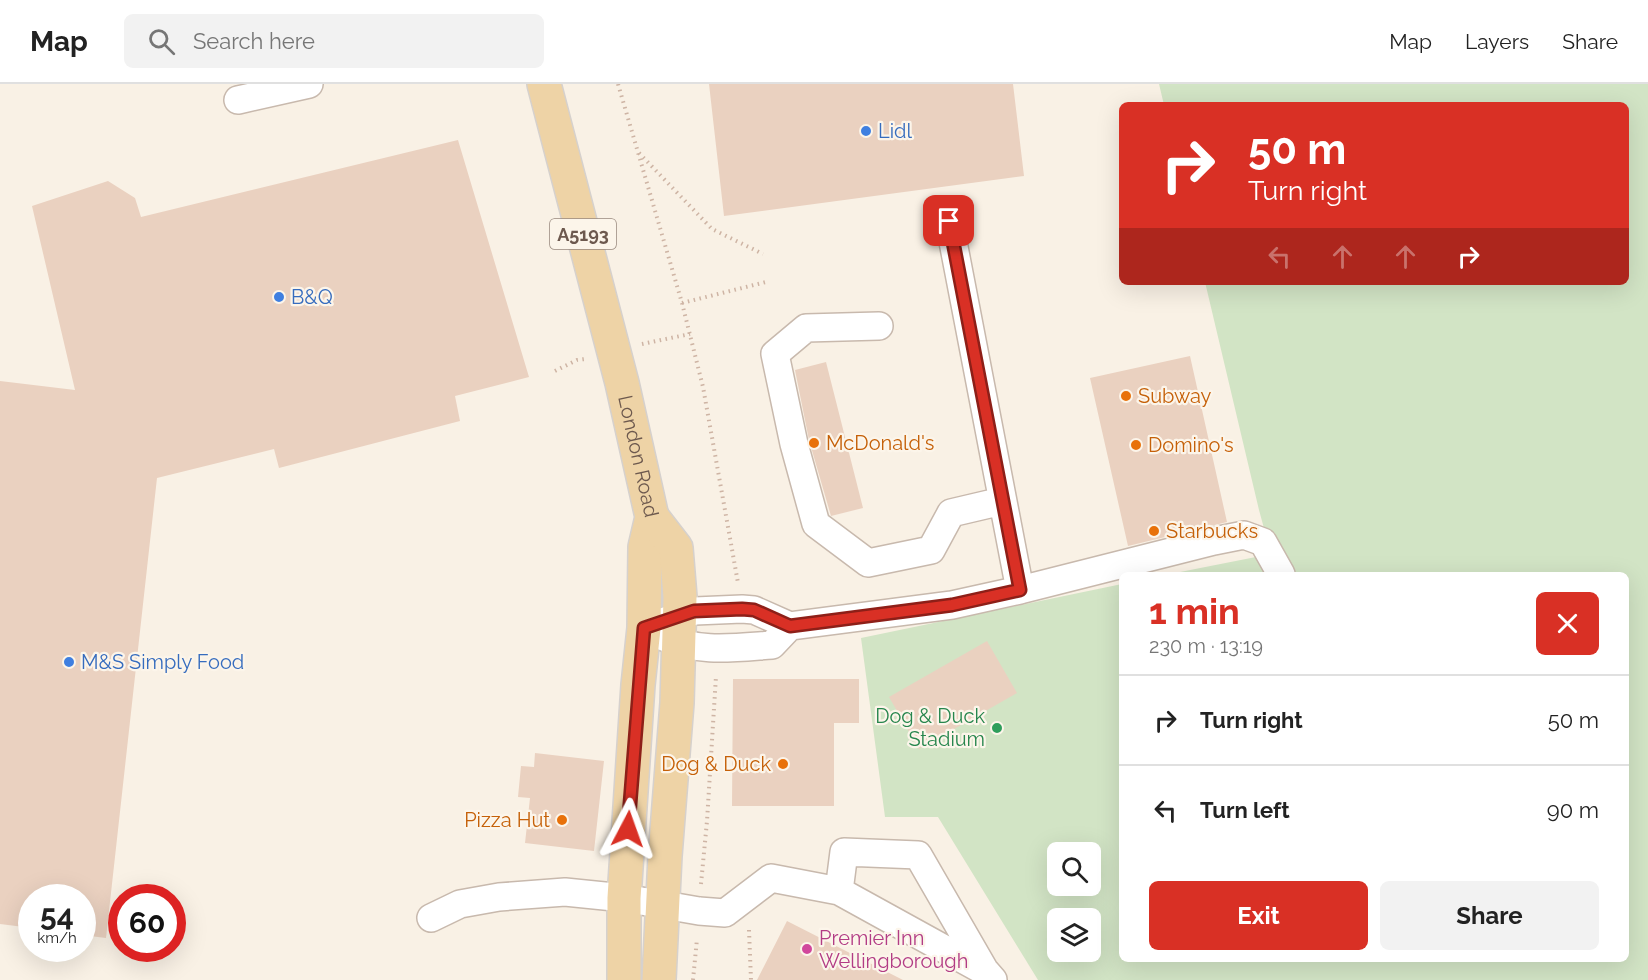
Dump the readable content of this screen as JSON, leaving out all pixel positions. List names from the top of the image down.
{
  "streets": {
    "main road": ["A5193", "London Road"]
  },
  "places": [
    "Lidl",
    "B&Q",
    "Subway",
    "McDonald's",
    "Domino's",
    "Starbucks",
    "M&S Simply Food",
    "Dog & Duck Stadium",
    "Dog & Duck",
    "Pizza Hut",
    "Premier Inn Wellingborough"
  ],
  "page": {
    "header": "Map",
    "search": "Search here",
    "nav": ["Map", "Layers", "Share"],
    "turn": ["50 m", "Turn right"],
    "heading": ["1 min", "230 m · 13:19"],
    "list": [
      {
        "name": "Turn right",
        "value": "50 m"
      },
      {
        "name": "Turn left",
        "value": "90 m"
      }
    ],
    "buttons": ["Exit", "Share"],
    "speed": "54 km/h",
    "limit": "60"
  }
}
